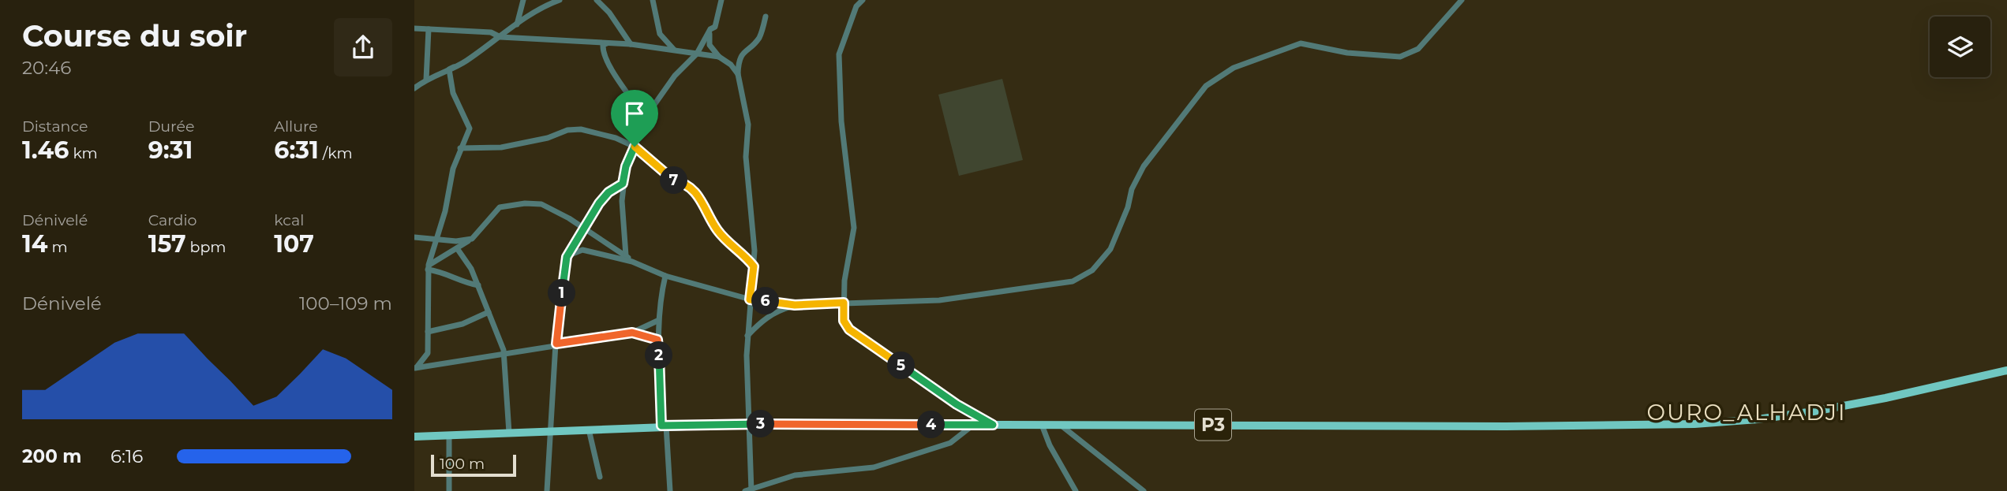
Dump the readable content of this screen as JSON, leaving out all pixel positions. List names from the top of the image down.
{
  "streets": {
    "main road": ["P3"]
  },
  "districts": ["OURO_ALHADJI"],
  "scale_bar": "100 m",
  "page": {
    "heading": ["Course du soir", "20:46"],
    "stats": [
      ["Distance", "1.46 km"],
      ["Durée", "9:31"],
      ["Allure", "6:31 /km"],
      ["Dénivelé", "14 m"],
      ["Cardio", "157 bpm"],
      ["kcal", "107"]
    ],
    "pins": [
      "7",
      "1",
      "6",
      "2",
      "5",
      "3",
      "4"
    ],
    "chart": ["Dénivelé", "100–109 m"],
    "list": [
      {
        "name": "200 m",
        "note": "6:16"
      }
    ],
    "scale": "100 m"
  }
}
